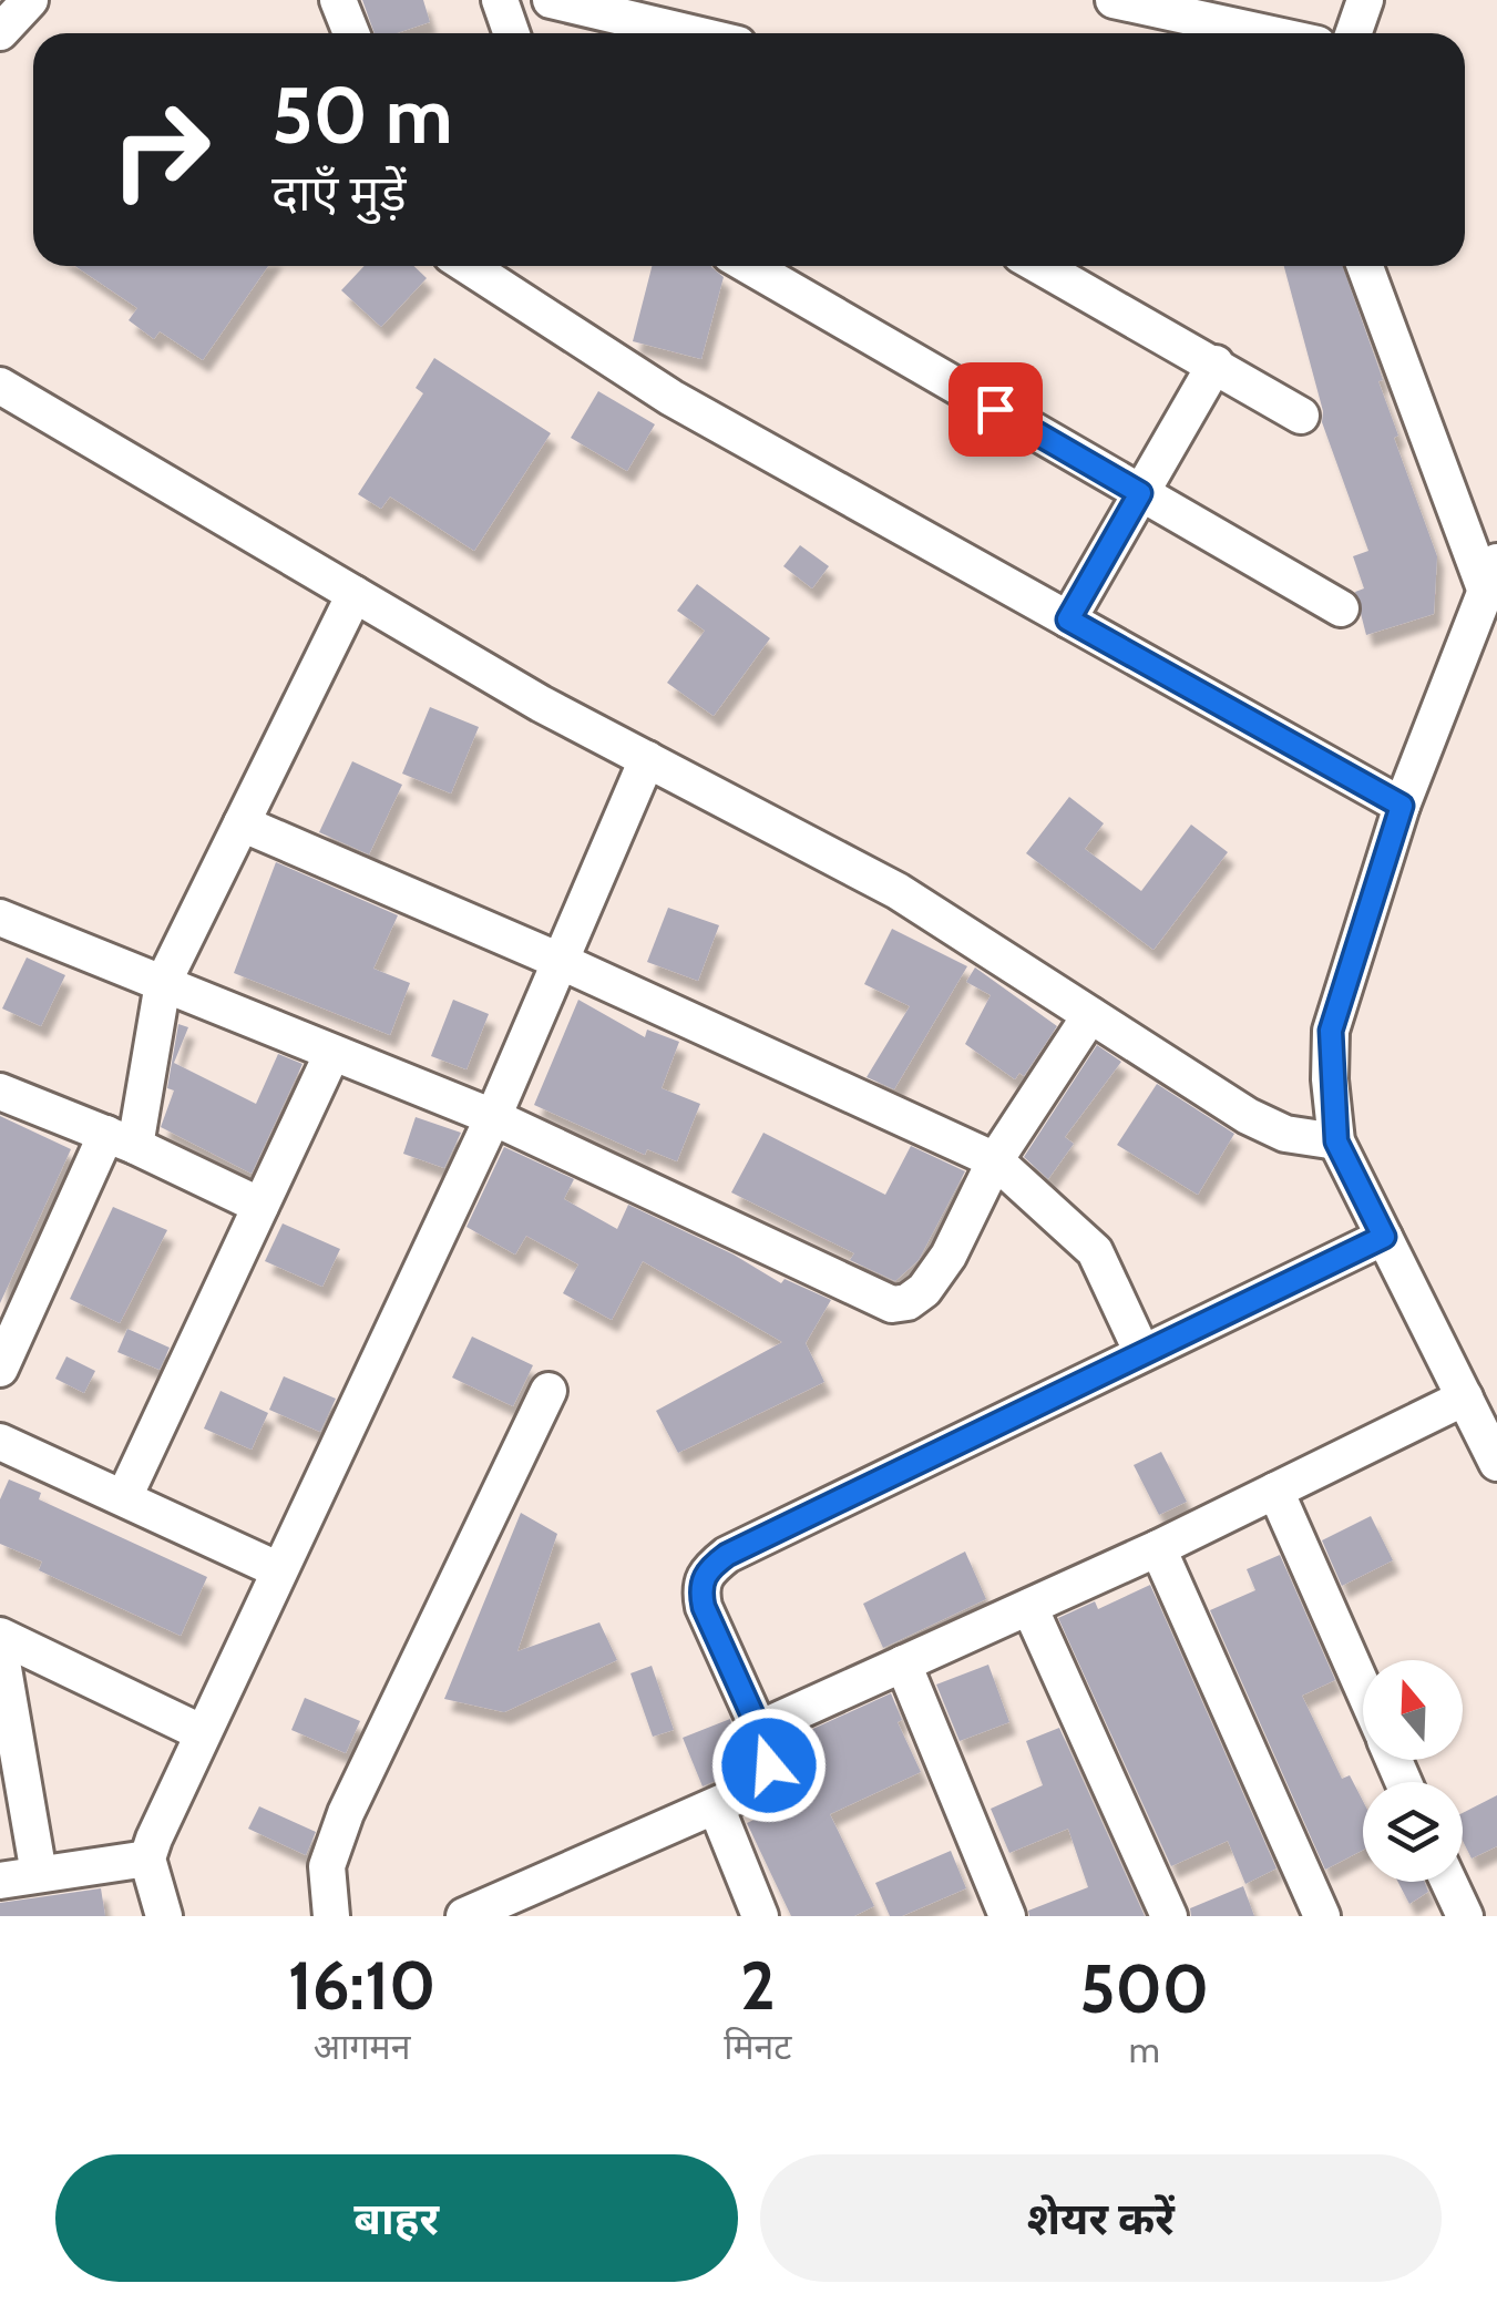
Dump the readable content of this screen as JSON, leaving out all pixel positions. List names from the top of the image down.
{
  "north": "top",
  "page": {
    "turn": ["50 m", "दाएँ मुड़ें"],
    "eta": [
      "16:10",
      "आगमन",
      "2",
      "मिनट",
      "500",
      "m"
    ],
    "buttons": ["बाहर", "शेयर करें"]
  }
}
